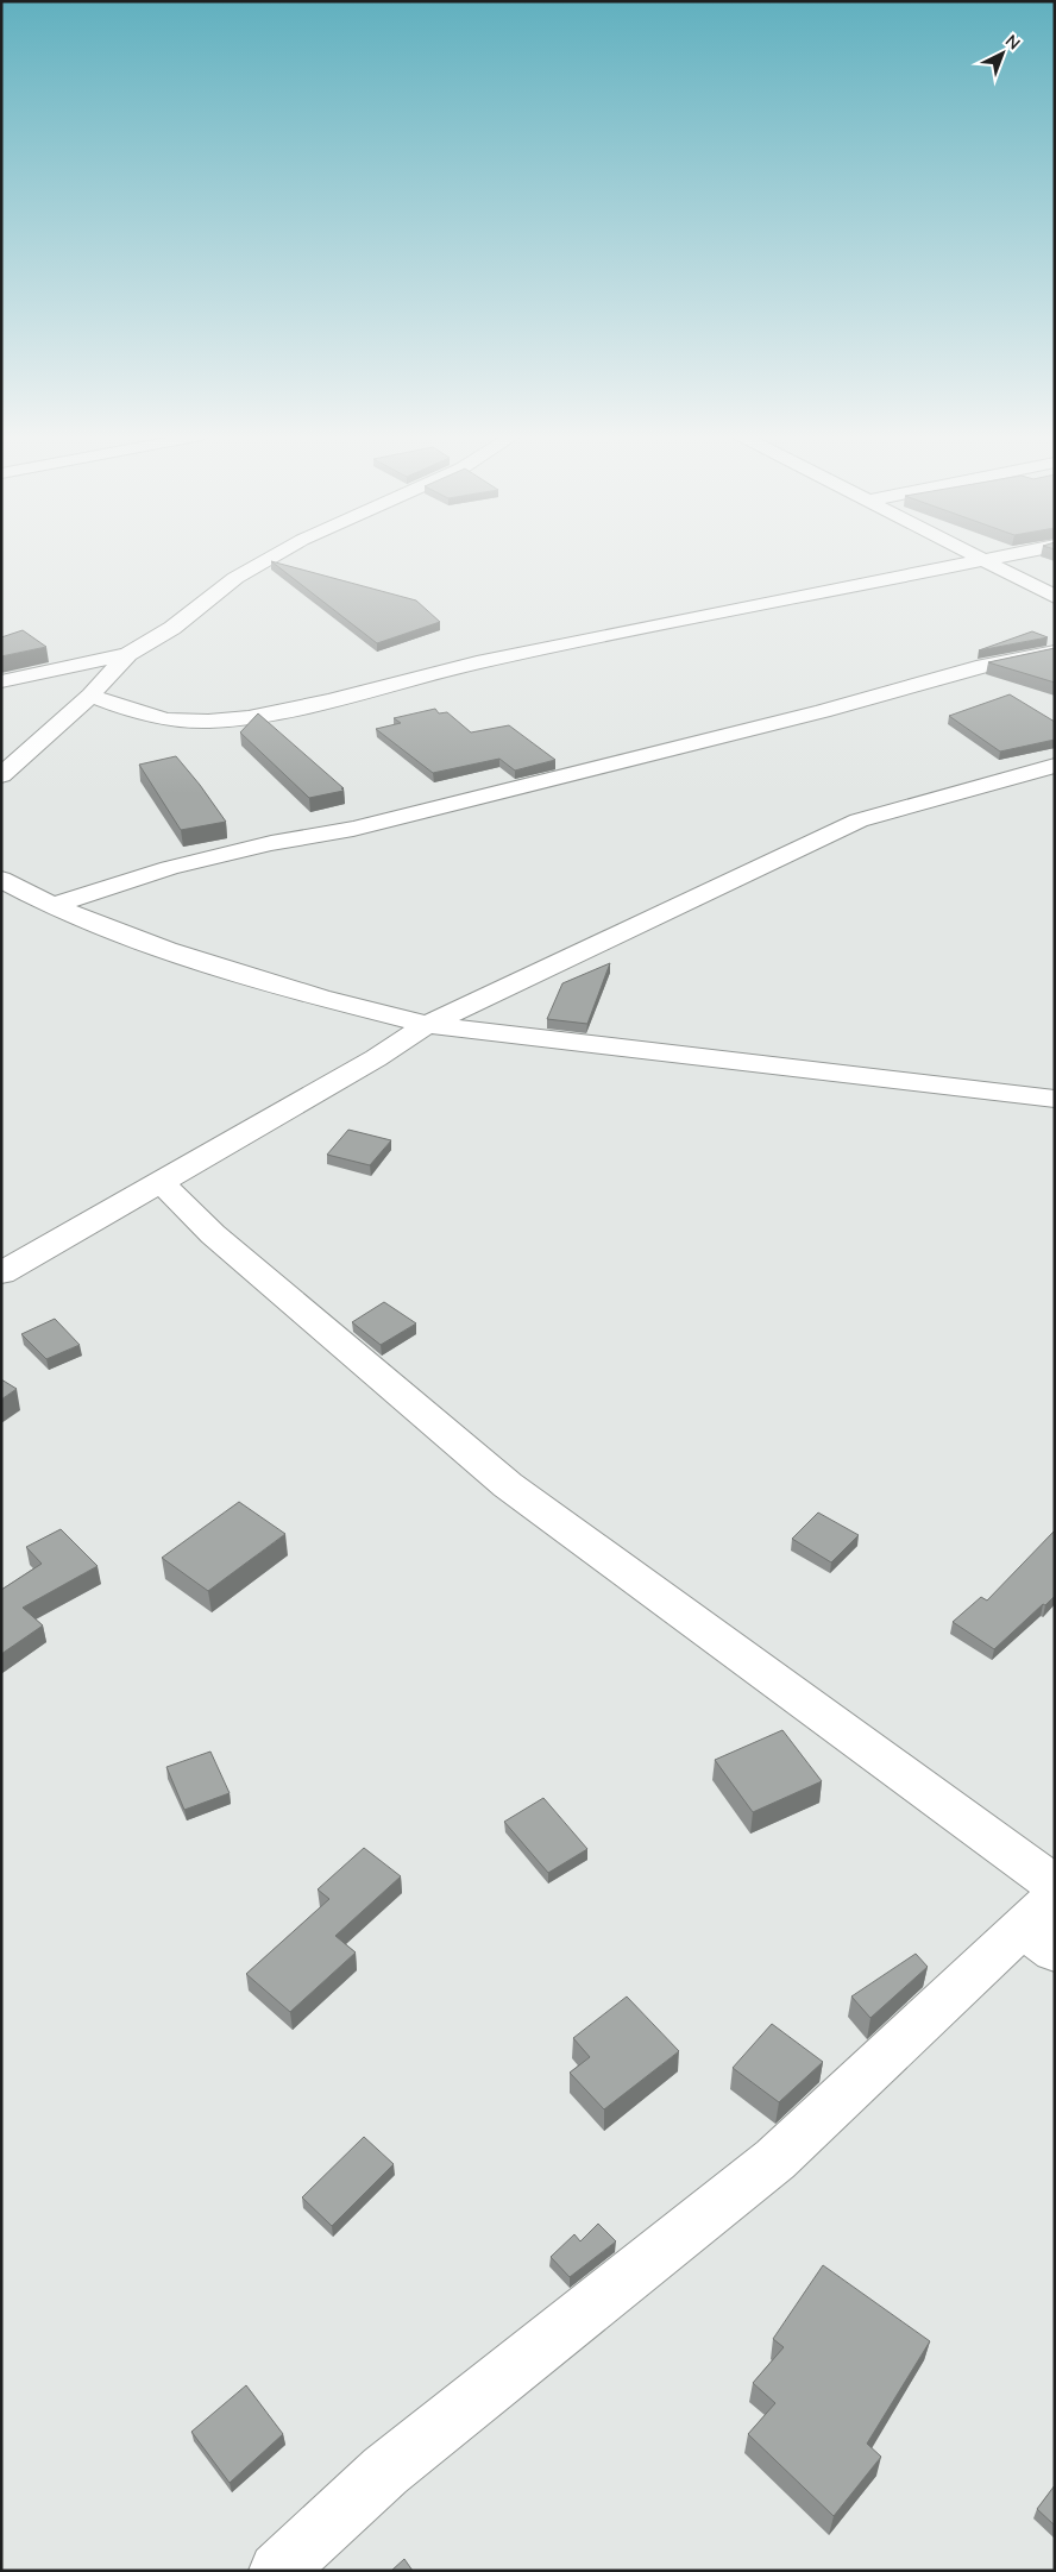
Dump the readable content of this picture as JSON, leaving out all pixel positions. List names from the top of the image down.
{
  "north": "top right"
}
